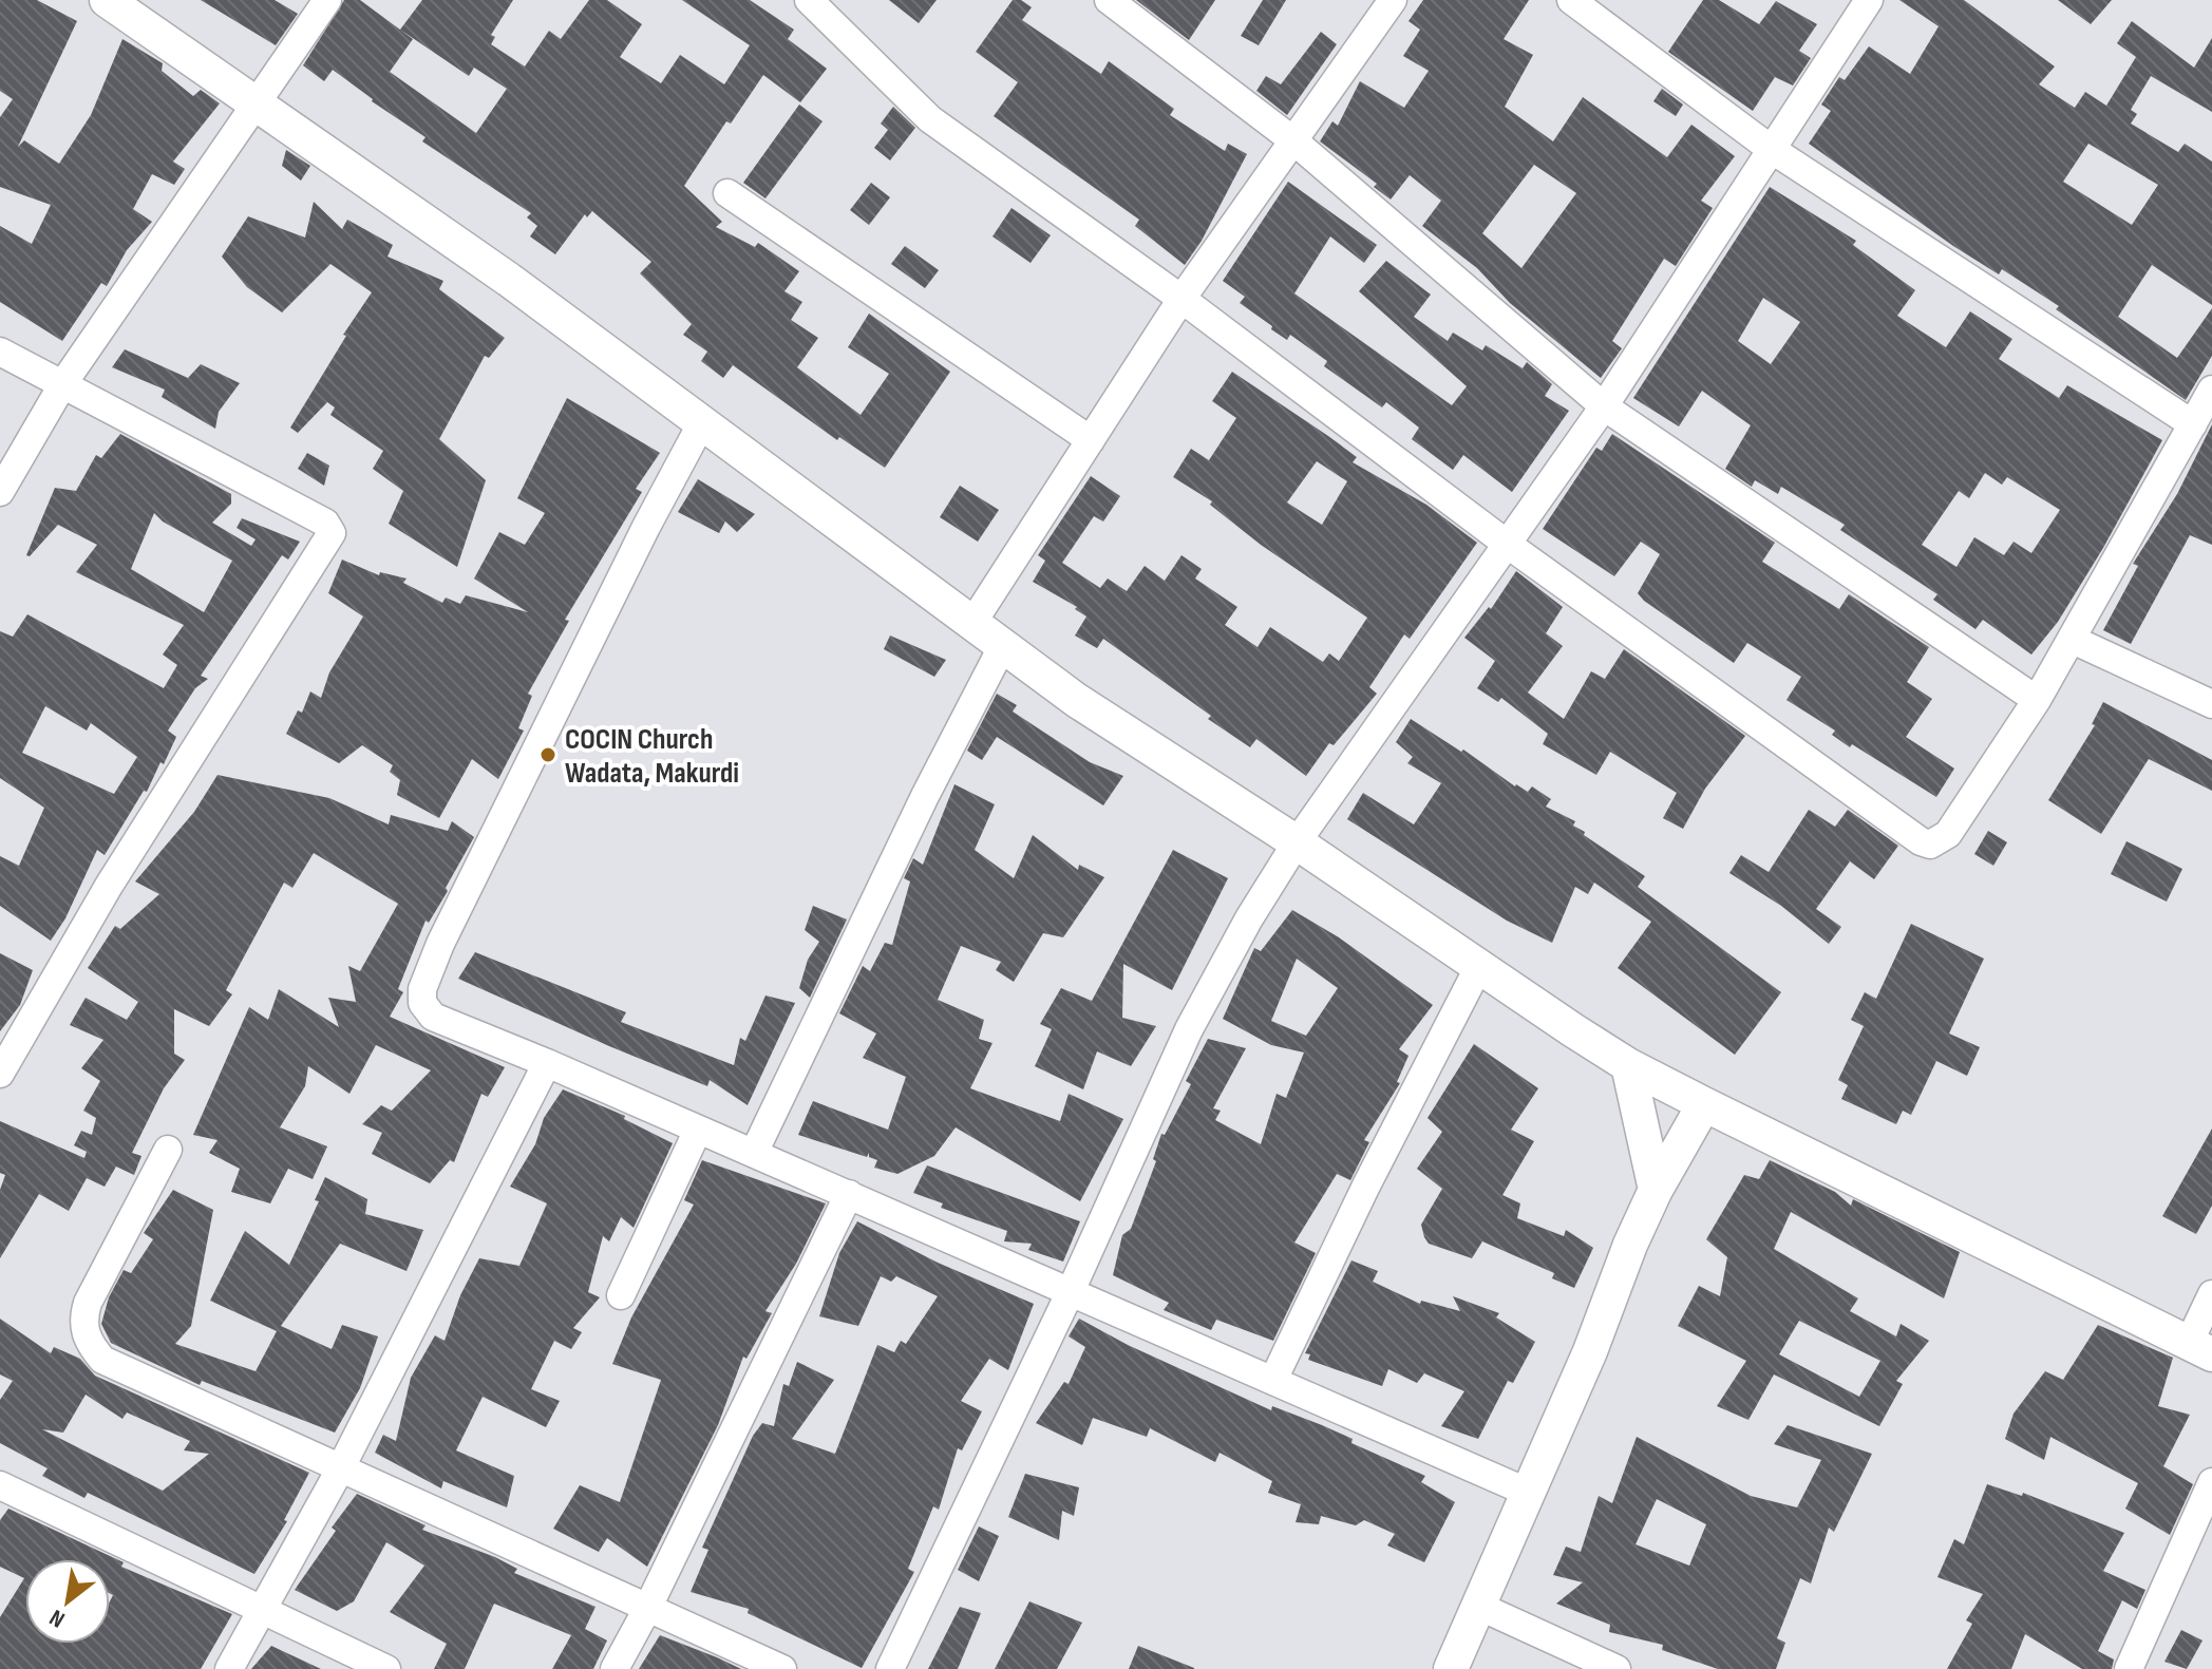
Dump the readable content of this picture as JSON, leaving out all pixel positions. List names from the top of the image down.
{
  "places": ["COCIN Church Wadata, Makurdi"],
  "north": "bottom left"
}
